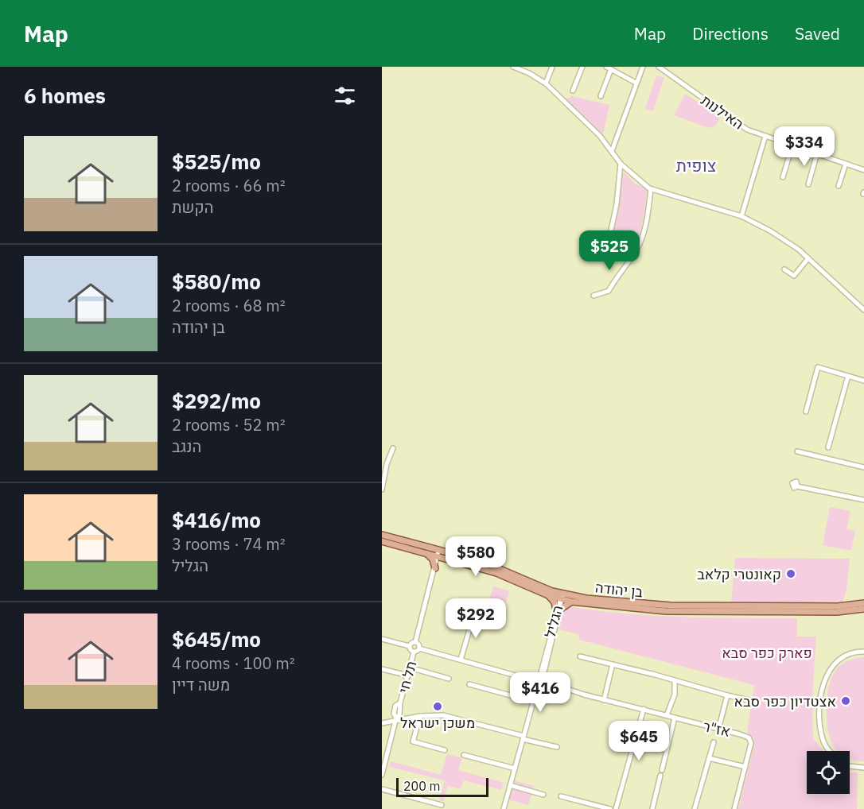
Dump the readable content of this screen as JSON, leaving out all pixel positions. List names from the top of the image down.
{
  "streets": {
    "main road": ["בן יהודה"],
    "street": [
      "האילנות",
      "הגליל",
      "תל חי",
      "אז\"ר"
    ]
  },
  "crossings": [
    ["בן יהודה", "הגליל"],
    ["בן יהודה", "תל חי"]
  ],
  "districts": ["צופית"],
  "parks": ["פארק כפר סבא"],
  "places": ["קאונטרי קלאב", "אצטדיון כפר סבא", "משכן ישראל"],
  "scale_bar": "200 m",
  "page": {
    "header": "Map",
    "nav": ["Map", "Directions", "Saved"],
    "heading": "6 homes",
    "list": [
      {
        "name": "$525/mo",
        "note": "2 rooms · 66 m² · הקשת"
      },
      {
        "name": "$580/mo",
        "note": "2 rooms · 68 m² · בן יהודה"
      },
      {
        "name": "$292/mo",
        "note": "2 rooms · 52 m² · הנגב"
      },
      {
        "name": "$416/mo",
        "note": "3 rooms · 74 m² · הגליל"
      },
      {
        "name": "$645/mo",
        "note": "4 rooms · 100 m² · משה דיין"
      }
    ],
    "price": [
      "$334",
      "$525",
      "$580",
      "$292",
      "$416",
      "$645"
    ],
    "scale": "200 m"
  }
}
